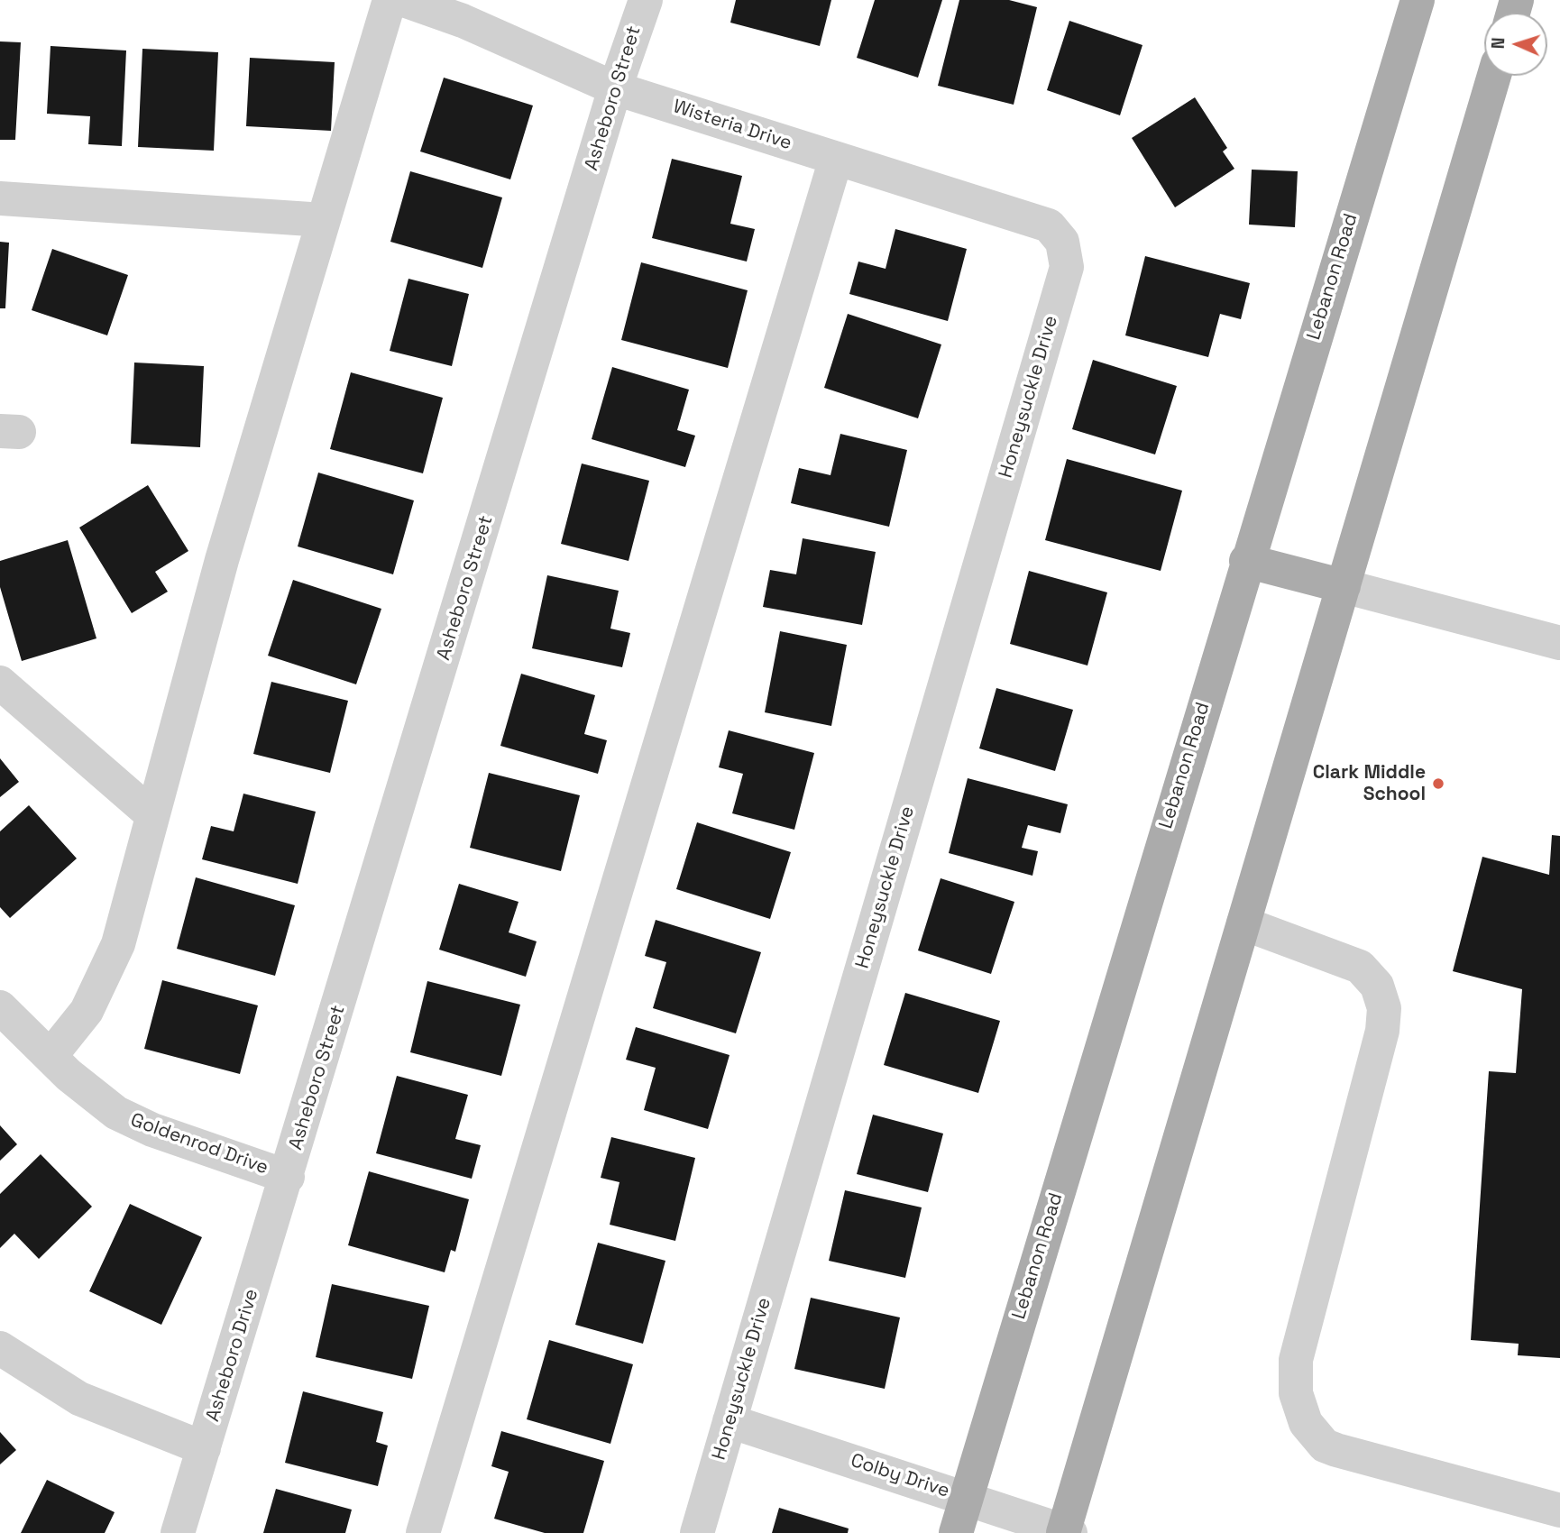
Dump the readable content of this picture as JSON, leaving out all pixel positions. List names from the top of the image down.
{
  "streets": {
    "main road": ["Lebanon Road"],
    "street": [
      "Asheboro Street",
      "Wisteria Drive",
      "Honeysuckle Drive",
      "Goldenrod Drive",
      "Asheboro Drive",
      "Colby Drive"
    ]
  },
  "crossings": [
    ["Asheboro Street", "Wisteria Drive"],
    ["Asheboro Street", "Goldenrod Drive"],
    ["Asheboro Street", "Asheboro Drive"],
    ["Wisteria Drive", "Honeysuckle Drive"],
    ["Lebanon Road", "Colby Drive"],
    ["Honeysuckle Drive", "Colby Drive"],
    ["Goldenrod Drive", "Asheboro Drive"]
  ],
  "places": ["Clark Middle School"],
  "north": "left"
}
